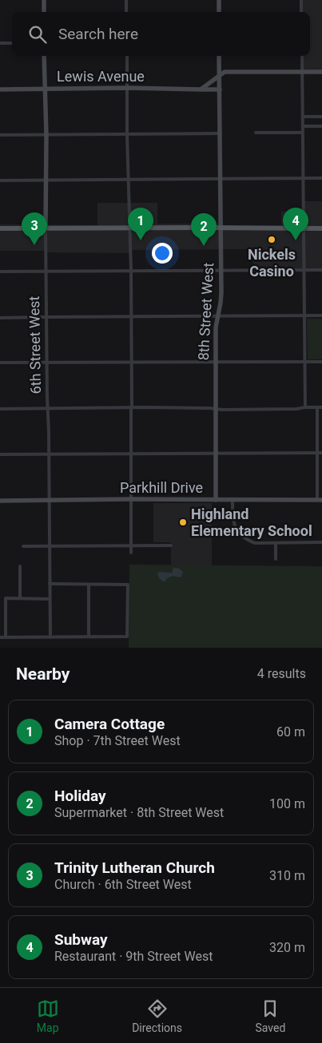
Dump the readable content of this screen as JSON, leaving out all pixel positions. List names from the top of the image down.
{
  "streets": {
    "street": [
      "Lewis Avenue",
      "8th Street West",
      "6th Street West",
      "Parkhill Drive"
    ]
  },
  "crossings": [
    ["Lewis Avenue", "8th Street West"],
    ["Lewis Avenue", "6th Street West"],
    ["8th Street West", "Parkhill Drive"],
    ["6th Street West", "Parkhill Drive"]
  ],
  "places": ["Nickels Casino", "Highland Elementary School"],
  "page": {
    "search": "Search here",
    "pins": [
      "1",
      "4",
      "3",
      "2"
    ],
    "heading": ["Nearby", "4 results"],
    "list": [
      {
        "mark": "1",
        "name": "Camera Cottage",
        "note": "Shop · 7th Street West",
        "value": "60 m"
      },
      {
        "mark": "2",
        "name": "Holiday",
        "note": "Supermarket · 8th Street West",
        "value": "100 m"
      },
      {
        "mark": "3",
        "name": "Trinity Lutheran Church",
        "note": "Church · 6th Street West",
        "value": "310 m"
      },
      {
        "mark": "4",
        "name": "Subway",
        "note": "Restaurant · 9th Street West",
        "value": "320 m"
      }
    ],
    "nav": ["Map", "Directions", "Saved"]
  }
}
